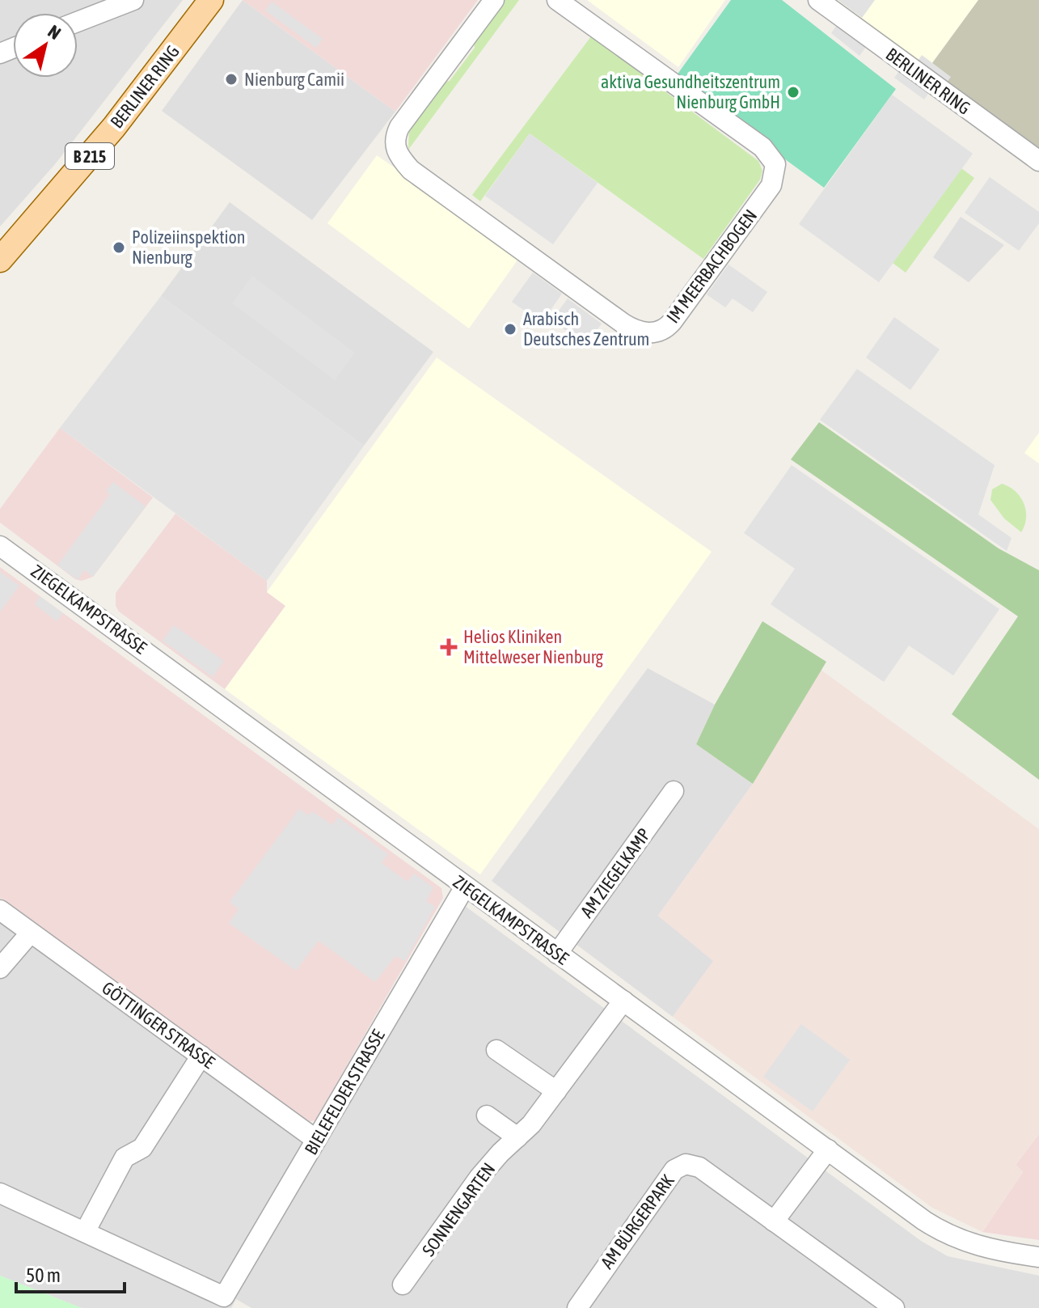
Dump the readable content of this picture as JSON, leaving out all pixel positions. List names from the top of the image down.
{
  "streets": {
    "main road": ["BERLINER RING", "B 215"],
    "street": [
      "IM MEERBACHBOGEN",
      "ZIEGELKAMPSTRASSE",
      "AM ZIEGELKAMP",
      "GÖTTINGER STRASSE",
      "BIELEFELDER STRASSE",
      "SONNENGARTEN",
      "AM BÜRGERPARK"
    ]
  },
  "crossings": [
    ["ZIEGELKAMPSTRASSE", "AM ZIEGELKAMP"],
    ["ZIEGELKAMPSTRASSE", "BIELEFELDER STRASSE"],
    ["ZIEGELKAMPSTRASSE", "SONNENGARTEN"],
    ["GÖTTINGER STRASSE", "BIELEFELDER STRASSE"]
  ],
  "places": {
    "other": [
      "Nienburg Camii",
      "aktiva Gesundheitszentrum Nienburg GmbH",
      "Polizeiinspektion Nienburg",
      "Arabisch Deutsches Zentrum"
    ],
    "health": ["Helios Kliniken Mittelweser Nienburg"]
  },
  "scale_bar": "50 m",
  "north": "top right"
}
